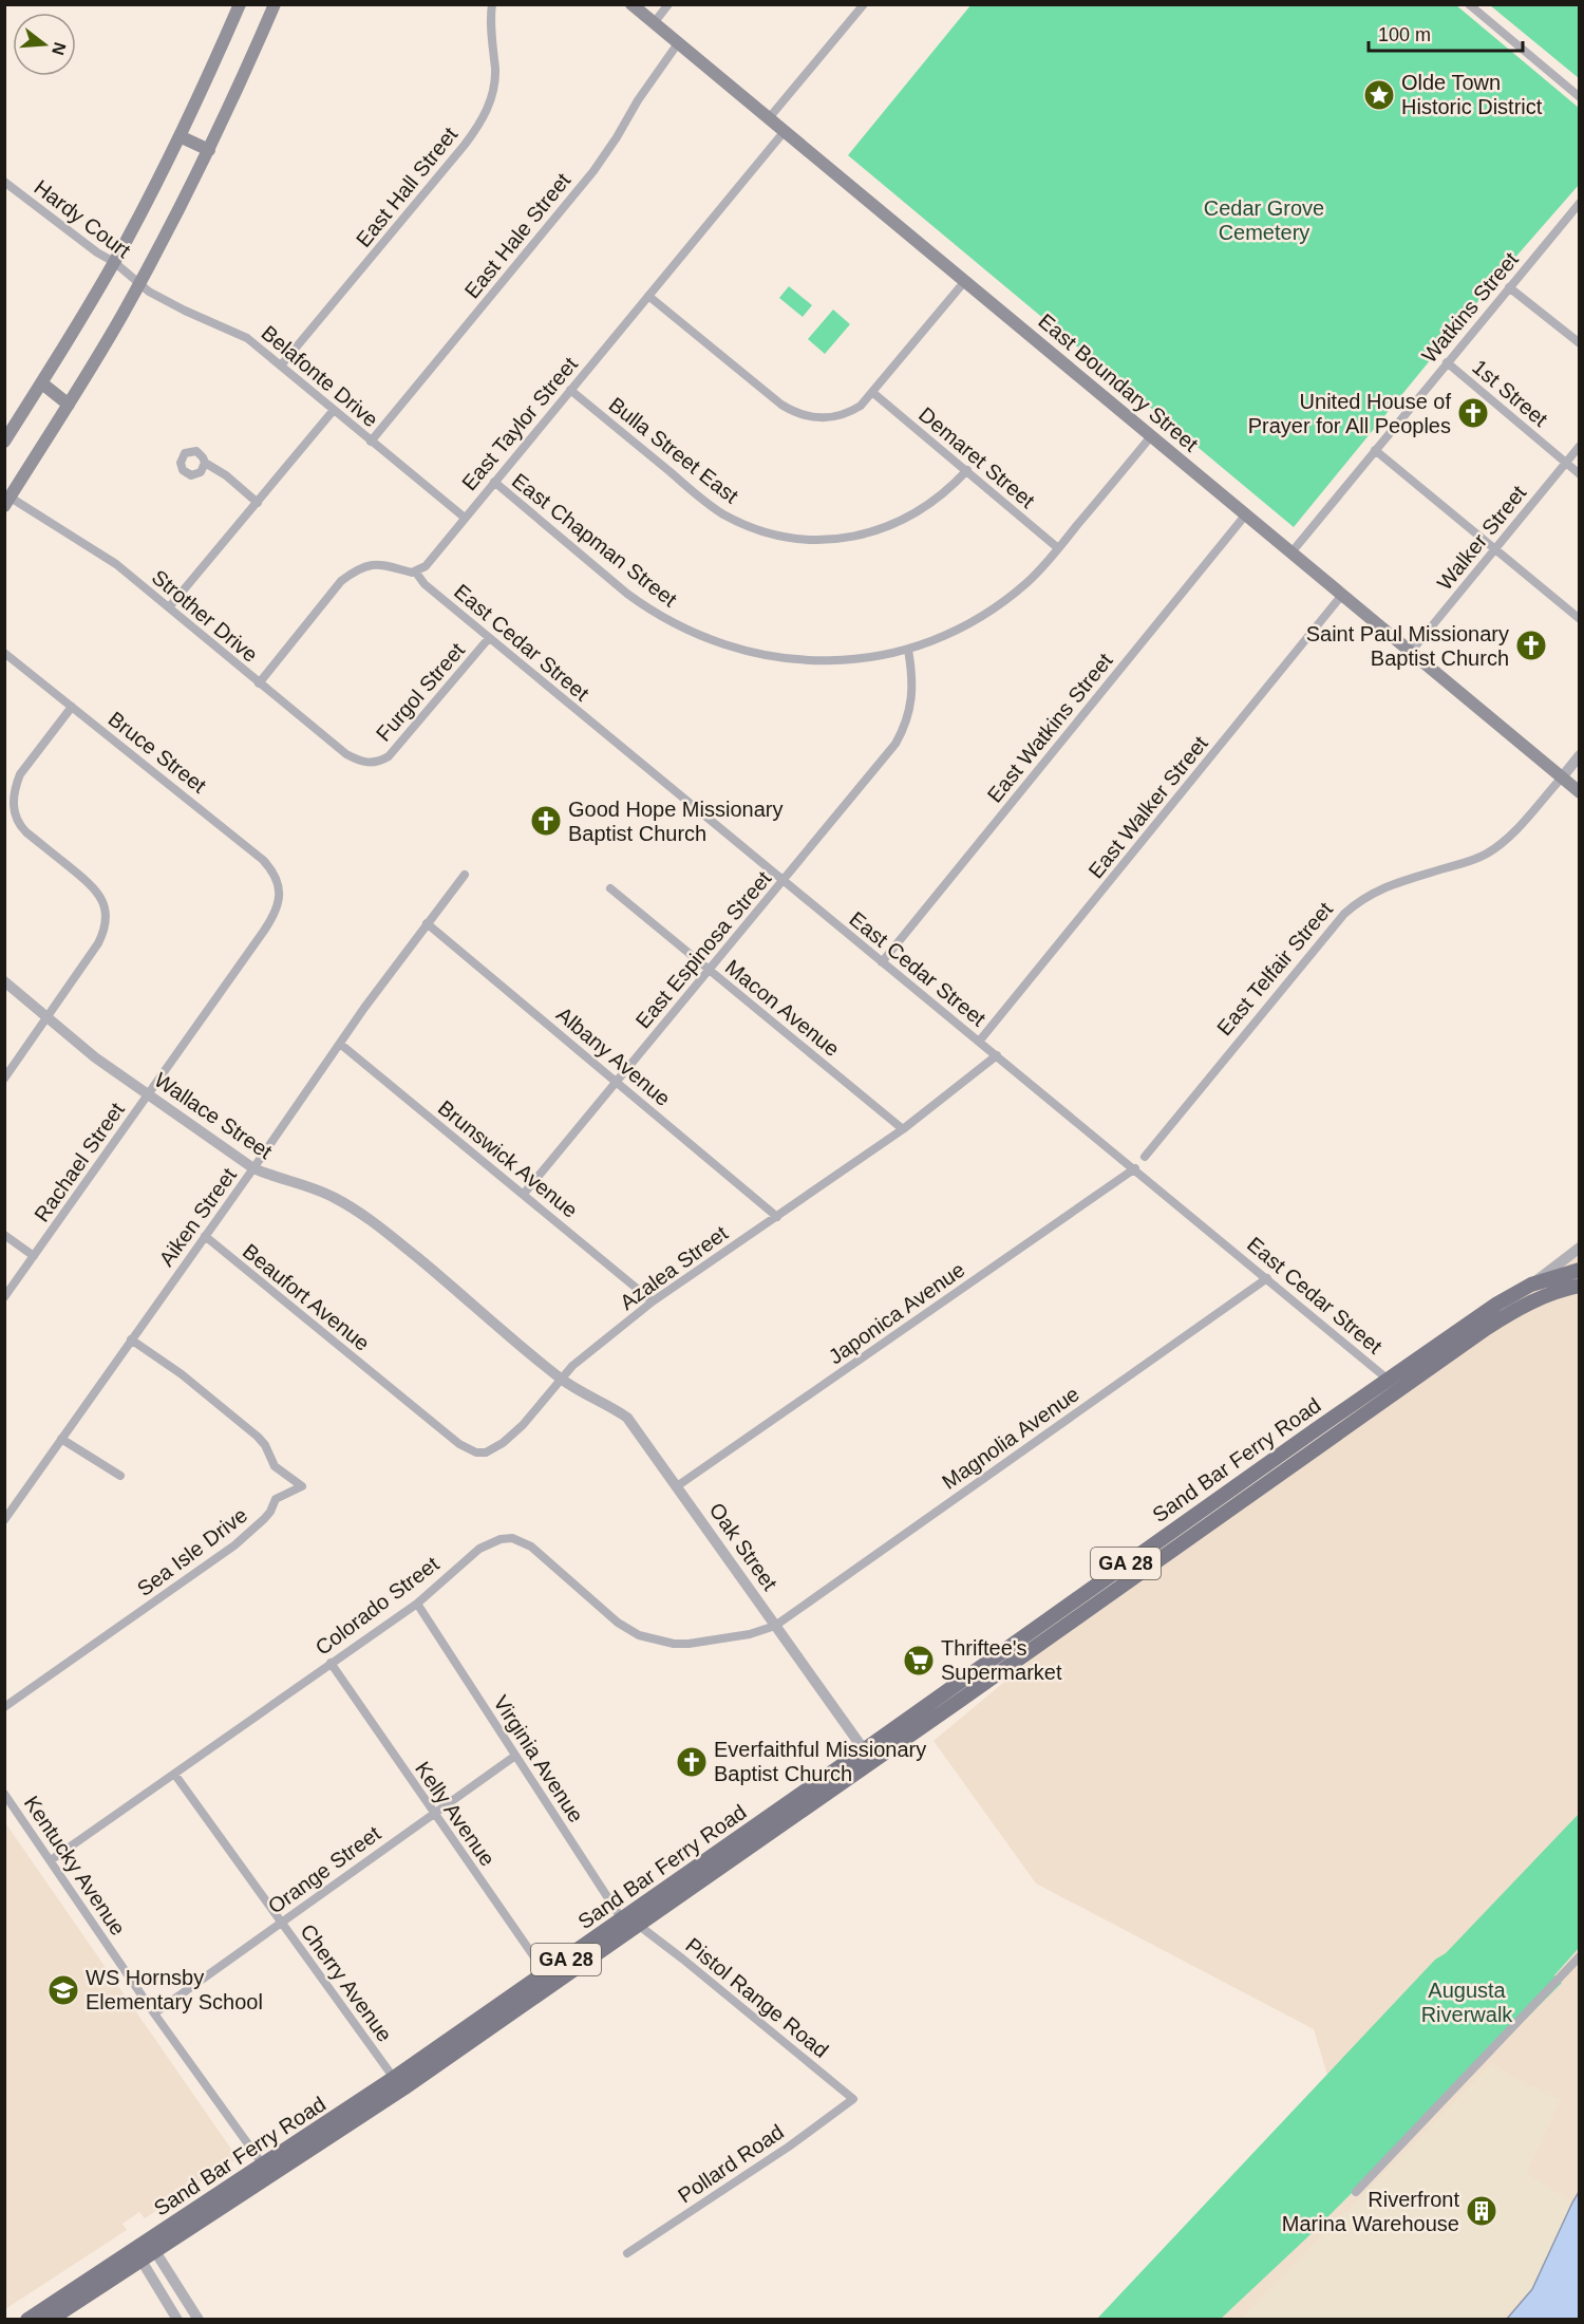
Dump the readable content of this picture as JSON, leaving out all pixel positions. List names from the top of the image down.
{
  "streets": {
    "main road": ["East Boundary Street", "Sand Bar Ferry Road", "GA 28"],
    "street": [
      "East Hall Street",
      "Hardy Court",
      "East Hale Street",
      "Watkins Street",
      "Belafonte Drive",
      "1st Street",
      "East Taylor Street",
      "Bulla Street East",
      "Demaret Street",
      "Walker Street",
      "East Chapman Street",
      "Strother Drive",
      "East Cedar Street",
      "Furgol Street",
      "East Watkins Street",
      "Bruce Street",
      "East Walker Street",
      "East Espinosa Street",
      "East Telfair Street",
      "Macon Avenue",
      "Albany Avenue",
      "Wallace Street",
      "Brunswick Avenue",
      "Rachael Street",
      "Aiken Street",
      "Azalea Street",
      "Beaufort Avenue",
      "Japonica Avenue",
      "Magnolia Avenue",
      "Oak Street",
      "Sea Isle Drive",
      "Colorado Street",
      "Virginia Avenue",
      "Kelly Avenue",
      "Kentucky Avenue",
      "Orange Street",
      "Cherry Avenue",
      "Pistol Range Road",
      "Pollard Road"
    ]
  },
  "crossings": [
    ["East Hall Street", "Belafonte Drive"],
    ["Hardy Court", "Belafonte Drive"],
    ["East Hale Street", "Belafonte Drive"],
    ["East Hale Street", "East Boundary Street"],
    ["Watkins Street", "East Boundary Street"],
    ["Watkins Street", "1st Street"],
    ["Belafonte Drive", "East Taylor Street"],
    ["East Boundary Street", "East Taylor Street"],
    ["East Boundary Street", "Walker Street"],
    ["East Boundary Street", "East Chapman Street"],
    ["East Boundary Street", "East Watkins Street"],
    ["East Boundary Street", "East Walker Street"],
    ["East Boundary Street", "East Telfair Street"],
    ["1st Street", "Walker Street"],
    ["East Taylor Street", "Bulla Street East"],
    ["East Taylor Street", "East Chapman Street"],
    ["East Taylor Street", "East Cedar Street"],
    ["Bulla Street East", "Demaret Street"],
    ["Demaret Street", "East Chapman Street"],
    ["East Chapman Street", "East Espinosa Street"],
    ["Strother Drive", "Furgol Street"],
    ["East Cedar Street", "Furgol Street"],
    ["East Cedar Street", "East Watkins Street"],
    ["East Cedar Street", "East Walker Street"],
    ["East Cedar Street", "East Espinosa Street"],
    ["East Cedar Street", "Azalea Street"],
    ["East Cedar Street", "Japonica Avenue"],
    ["East Cedar Street", "Magnolia Avenue"],
    ["East Cedar Street", "Sand Bar Ferry Road"],
    ["Bruce Street", "Rachael Street"],
    ["East Espinosa Street", "Macon Avenue"],
    ["East Espinosa Street", "Albany Avenue"],
    ["East Espinosa Street", "Brunswick Avenue"],
    ["Macon Avenue", "Azalea Street"],
    ["Albany Avenue", "Aiken Street"],
    ["Albany Avenue", "Azalea Street"],
    ["Wallace Street", "Rachael Street"],
    ["Wallace Street", "Aiken Street"],
    ["Wallace Street", "Azalea Street"],
    ["Wallace Street", "Oak Street"],
    ["Brunswick Avenue", "Aiken Street"],
    ["Brunswick Avenue", "Azalea Street"],
    ["Aiken Street", "Beaufort Avenue"],
    ["Aiken Street", "Sea Isle Drive"],
    ["Azalea Street", "Beaufort Avenue"],
    ["Azalea Street", "Oak Street"],
    ["Japonica Avenue", "Oak Street"],
    ["Magnolia Avenue", "Oak Street"],
    ["Magnolia Avenue", "Colorado Street"],
    ["Sand Bar Ferry Road", "Oak Street"],
    ["Sand Bar Ferry Road", "GA 28"],
    ["Sand Bar Ferry Road", "Virginia Avenue"],
    ["Sand Bar Ferry Road", "Kelly Avenue"],
    ["Sand Bar Ferry Road", "Kentucky Avenue"],
    ["Sand Bar Ferry Road", "Cherry Avenue"],
    ["Sand Bar Ferry Road", "Pistol Range Road"],
    ["Oak Street", "Colorado Street"],
    ["Colorado Street", "Virginia Avenue"],
    ["Colorado Street", "Kelly Avenue"],
    ["Colorado Street", "Kentucky Avenue"],
    ["Colorado Street", "Cherry Avenue"],
    ["Virginia Avenue", "Orange Street"],
    ["Kelly Avenue", "Orange Street"],
    ["Kentucky Avenue", "Orange Street"],
    ["Orange Street", "Cherry Avenue"],
    ["Pistol Range Road", "Pollard Road"]
  ],
  "parks": ["Cedar Grove Cemetery", "Augusta Riverwalk"],
  "places": {
    "place": ["Olde Town Historic District"],
    "church": [
      "United House of Prayer for All Peoples",
      "Saint Paul Missionary Baptist Church",
      "Good Hope Missionary Baptist Church",
      "Everfaithful Missionary Baptist Church"
    ],
    "supermarket": ["Thriftee's Supermarket"],
    "school or university": ["WS Hornsby Elementary School"],
    "building": ["Riverfront Marina Warehouse"]
  },
  "scale_bar": "100 m",
  "north": "right"
}
